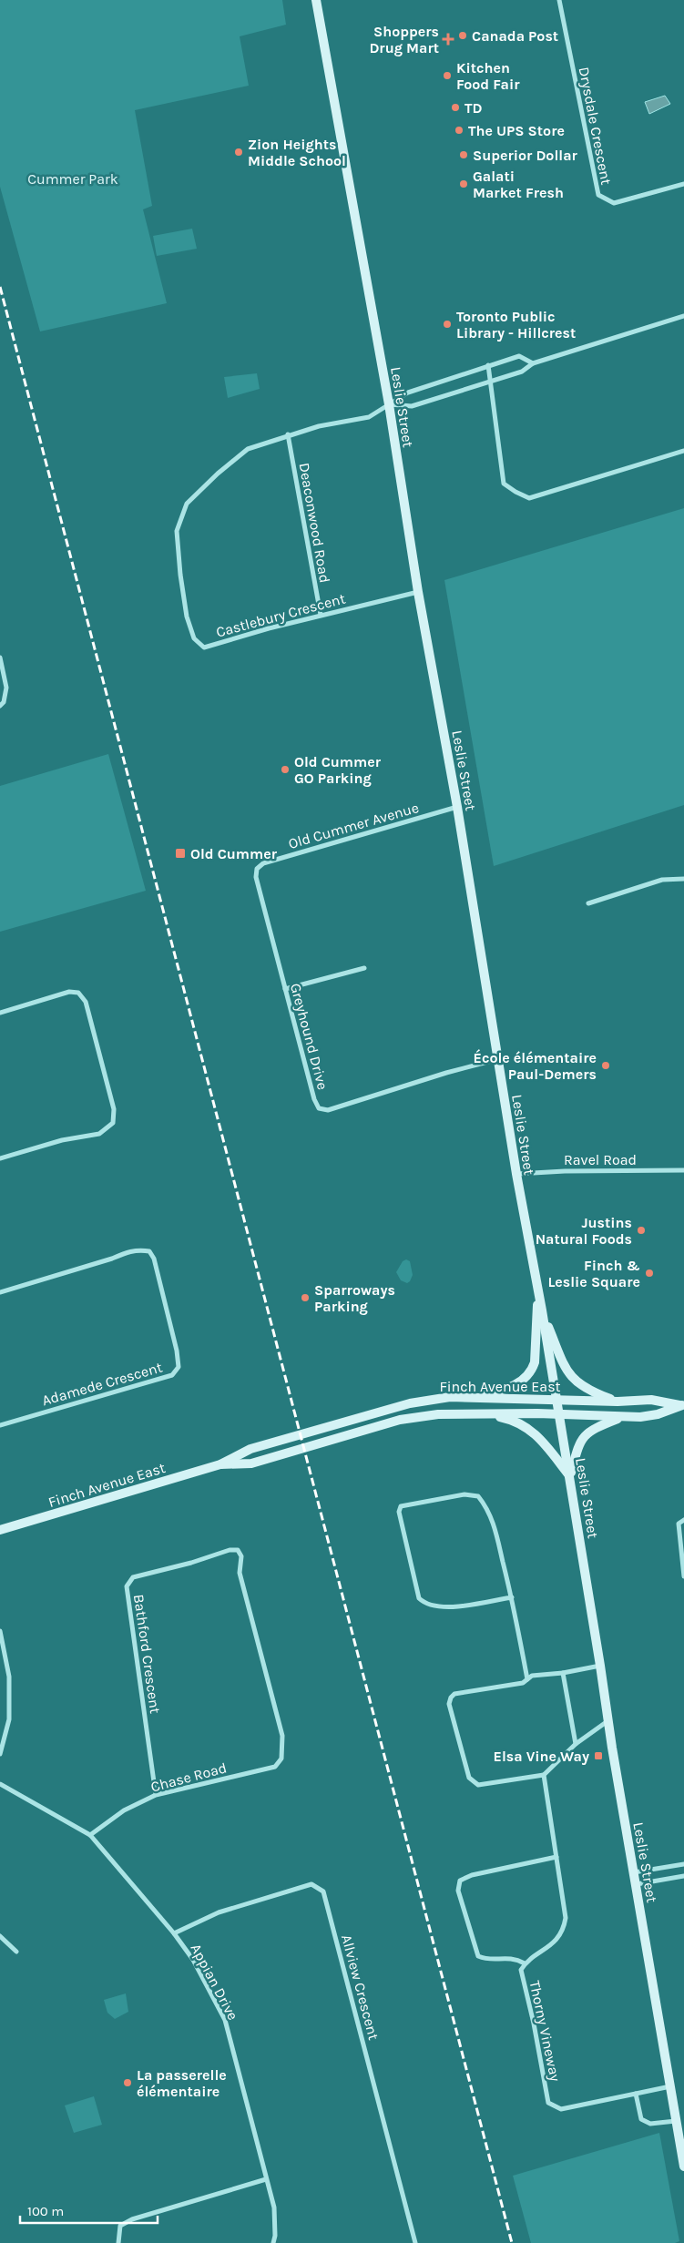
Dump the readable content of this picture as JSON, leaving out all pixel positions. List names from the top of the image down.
{
  "streets": {
    "main road": ["Leslie Street", "Finch Avenue East"],
    "street": [
      "Drysdale Crescent",
      "Deaconwood Road",
      "Castlebury Crescent",
      "Old Cummer Avenue",
      "Greyhound Drive",
      "Ravel Road",
      "Adamede Crescent",
      "Bathford Crescent",
      "Chase Road",
      "Appian Drive",
      "Allview Crescent",
      "Thorny Vineway"
    ]
  },
  "crossings": [
    ["Leslie Street", "Castlebury Crescent"],
    ["Leslie Street", "Old Cummer Avenue"],
    ["Leslie Street", "Greyhound Drive"],
    ["Leslie Street", "Ravel Road"],
    ["Leslie Street", "Finch Avenue East"],
    ["Leslie Street", "Thorny Vineway"],
    ["Deaconwood Road", "Castlebury Crescent"],
    ["Old Cummer Avenue", "Greyhound Drive"],
    ["Bathford Crescent", "Chase Road"],
    ["Chase Road", "Appian Drive"],
    ["Appian Drive", "Allview Crescent"]
  ],
  "parks": ["Cummer Park"],
  "places": {
    "other": [
      "Canada Post",
      "Kitchen Food Fair",
      "TD",
      "The UPS Store",
      "Zion Heights Middle School",
      "Superior Dollar",
      "Galati Market Fresh",
      "Toronto Public Library - Hillcrest",
      "Old Cummer GO Parking",
      "École élémentaire Paul-Demers",
      "Justins Natural Foods",
      "Finch & Leslie Square",
      "Sparroways Parking",
      "La passerelle élémentaire"
    ],
    "health": ["Shoppers Drug Mart"],
    "transit": ["Old Cummer", "Elsa Vine Way"]
  },
  "scale_bar": "100 m"
}
